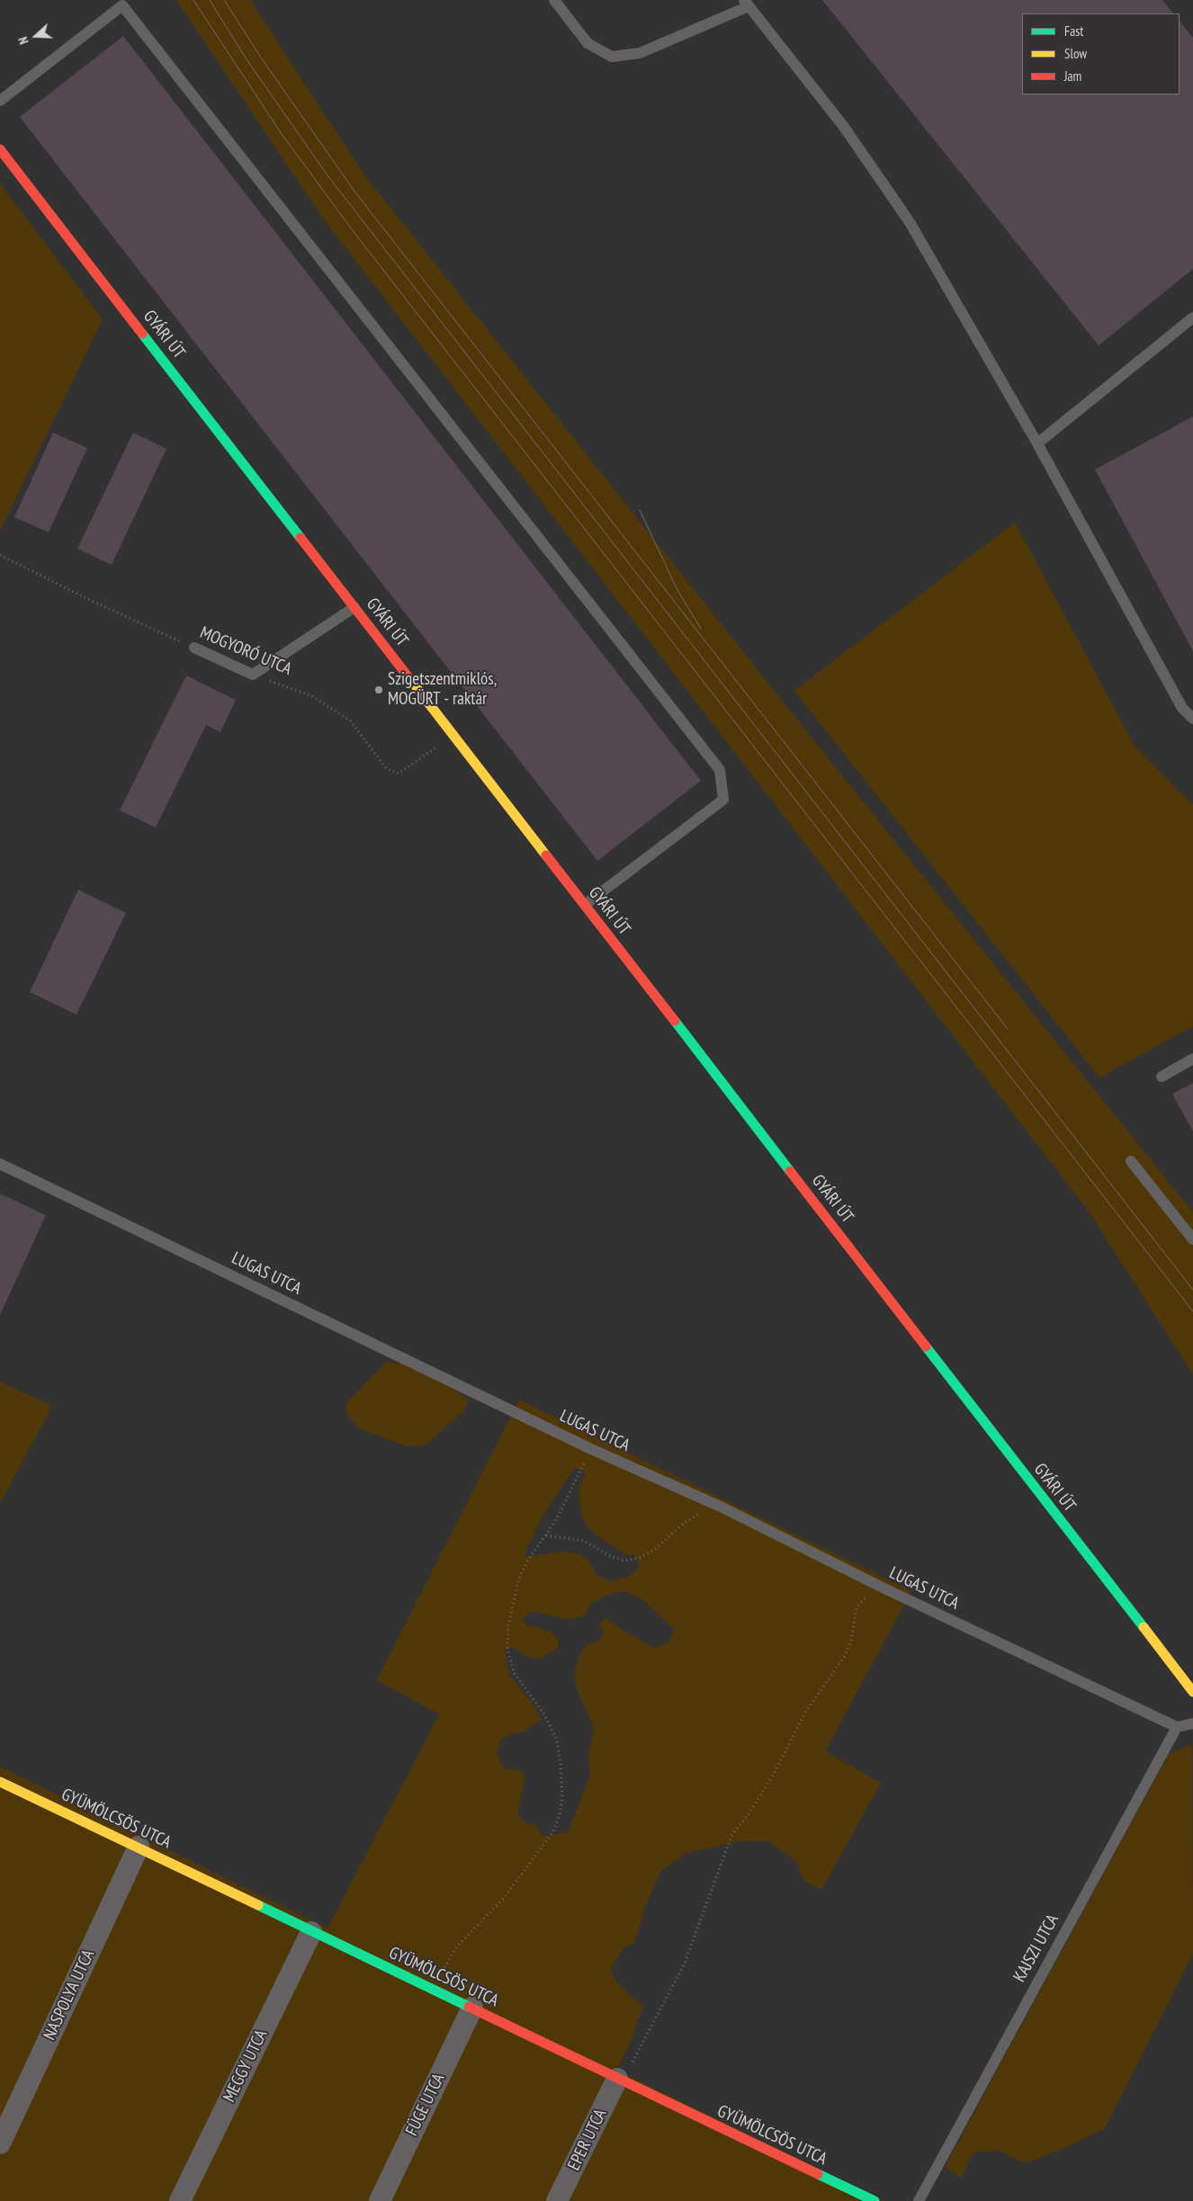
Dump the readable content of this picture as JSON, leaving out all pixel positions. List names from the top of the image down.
{
  "streets": {
    "street": [
      "GYÁRI ÚT",
      "GYÜMÖLCSÖS UTCA",
      "NASPOLYA UTCA",
      "MEGGY UTCA",
      "FÜGE UTCA",
      "EPER UTCA"
    ],
    "lane": ["MOGYORÓ UTCA", "LUGAS UTCA", "KAJSZI UTCA"]
  },
  "crossings": [
    ["GYÁRI ÚT", "MOGYORÓ UTCA"],
    ["LUGAS UTCA", "KAJSZI UTCA"],
    ["GYÜMÖLCSÖS UTCA", "NASPOLYA UTCA"],
    ["GYÜMÖLCSÖS UTCA", "MEGGY UTCA"],
    ["GYÜMÖLCSÖS UTCA", "FÜGE UTCA"],
    ["GYÜMÖLCSÖS UTCA", "EPER UTCA"]
  ],
  "places": ["Szigetszentmiklós, MOGÜRT - raktár"],
  "legend": ["Fast", "Slow", "Jam"],
  "north": "left"
}
